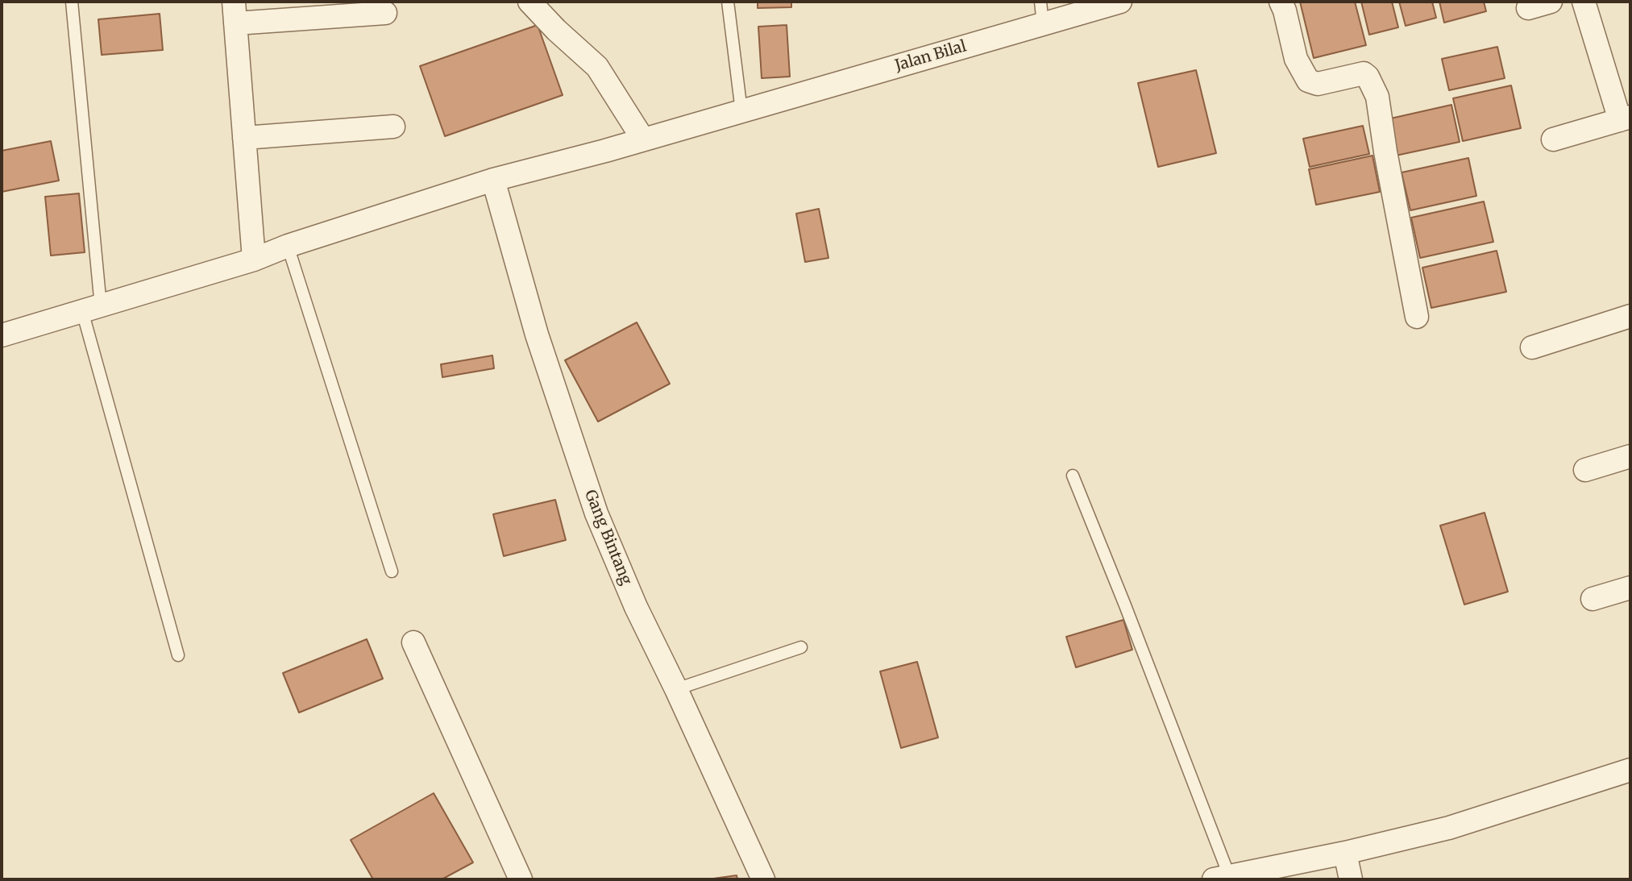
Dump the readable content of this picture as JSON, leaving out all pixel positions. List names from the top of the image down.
{
  "streets": {
    "street": ["Jalan Bilal", "Gang Bintang"]
  },
  "crossings": [
    ["Jalan Bilal", "Gang Bintang"]
  ]
}
